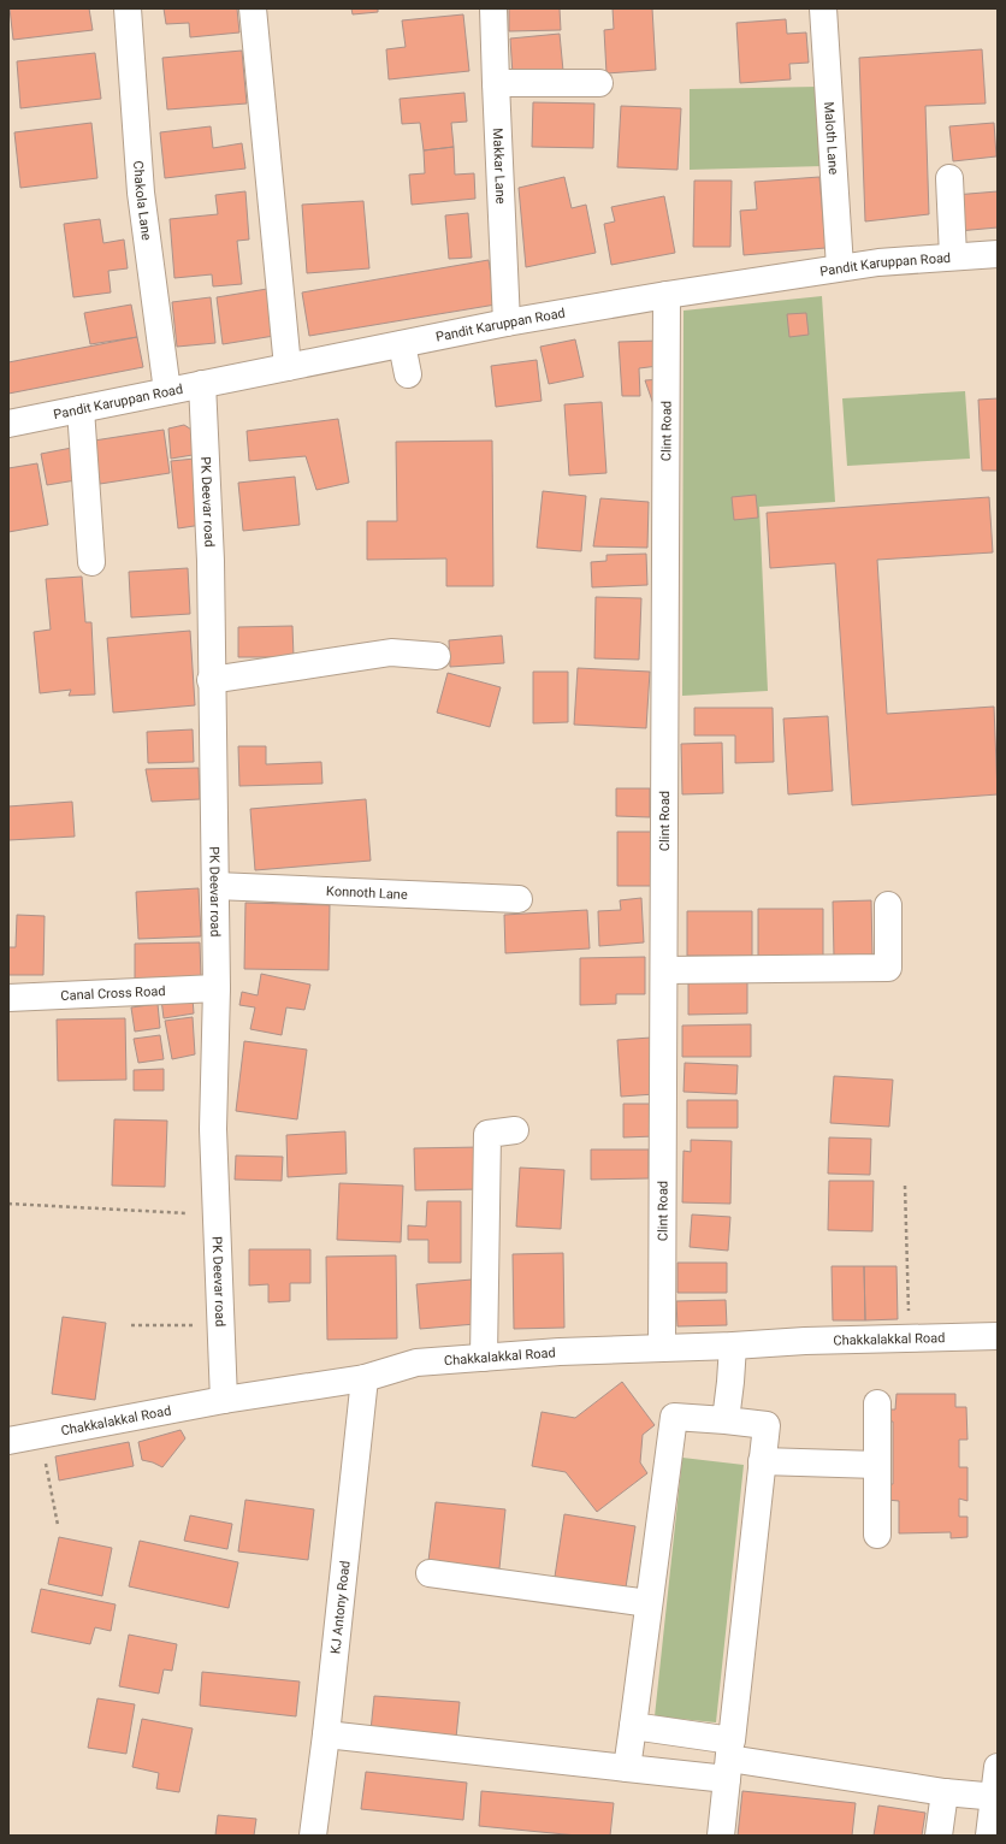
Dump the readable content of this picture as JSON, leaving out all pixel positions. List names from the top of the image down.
{
  "streets": {
    "street": [
      "Maloth Lane",
      "Makkar Lane",
      "Chakola Lane",
      "Pandit Karuppan Road",
      "Clint Road",
      "PK Deevar road",
      "Konnoth Lane",
      "Canal Cross Road",
      "Chakkalakkal Road",
      "KJ Antony Road"
    ]
  },
  "crossings": [
    ["Maloth Lane", "Pandit Karuppan Road"],
    ["Makkar Lane", "Pandit Karuppan Road"],
    ["Chakola Lane", "Pandit Karuppan Road"],
    ["Pandit Karuppan Road", "Clint Road"],
    ["Pandit Karuppan Road", "PK Deevar road"],
    ["Clint Road", "Chakkalakkal Road"],
    ["PK Deevar road", "Konnoth Lane"],
    ["PK Deevar road", "Canal Cross Road"],
    ["PK Deevar road", "Chakkalakkal Road"],
    ["Chakkalakkal Road", "KJ Antony Road"]
  ]
}
